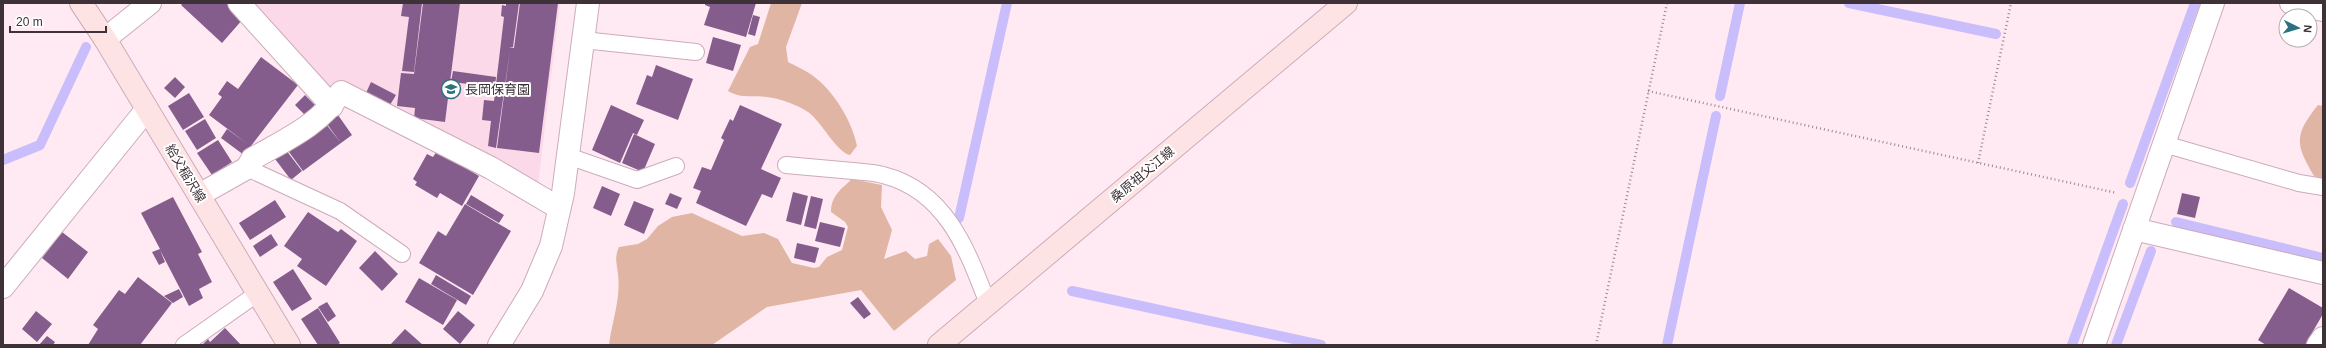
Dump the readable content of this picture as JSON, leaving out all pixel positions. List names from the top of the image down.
{
  "streets": {
    "main road": ["給父稲沢線", "桑原祖父江線"]
  },
  "places": {
    "school or university": ["長岡保育園"]
  },
  "scale_bar": "20 m",
  "north": "right"
}
